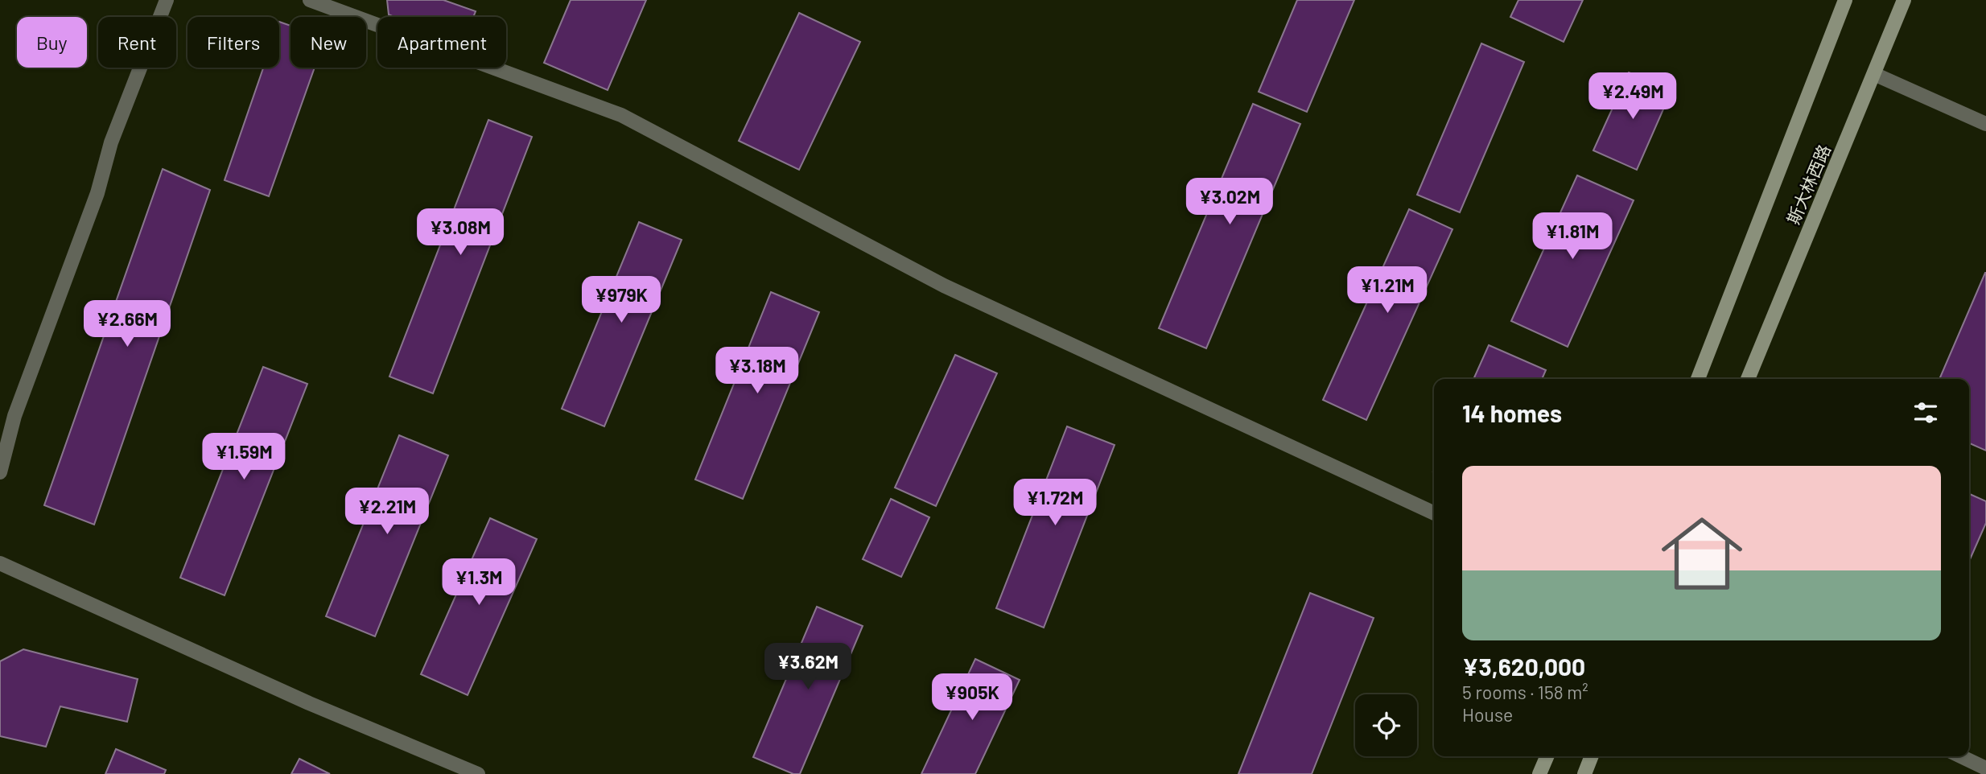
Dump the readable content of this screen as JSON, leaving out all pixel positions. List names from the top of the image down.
{
  "streets": {
    "main road": ["斯大林西路"]
  },
  "page": {
    "chip": [
      "Buy",
      "Rent",
      "Filters",
      "New",
      "Apartment"
    ],
    "price": [
      "¥2.49M",
      "¥3.02M",
      "¥3.08M",
      "¥1.81M",
      "¥1.21M",
      "¥979K",
      "¥2.66M",
      "¥3.18M",
      "¥1.59M",
      "¥1.72M",
      "¥2.21M",
      "¥1.3M",
      "¥3.62M",
      "¥905K"
    ],
    "heading": "14 homes",
    "list": [
      {
        "name": "¥3,620,000",
        "note": "5 rooms · 158 m² · House"
      }
    ]
  }
}
